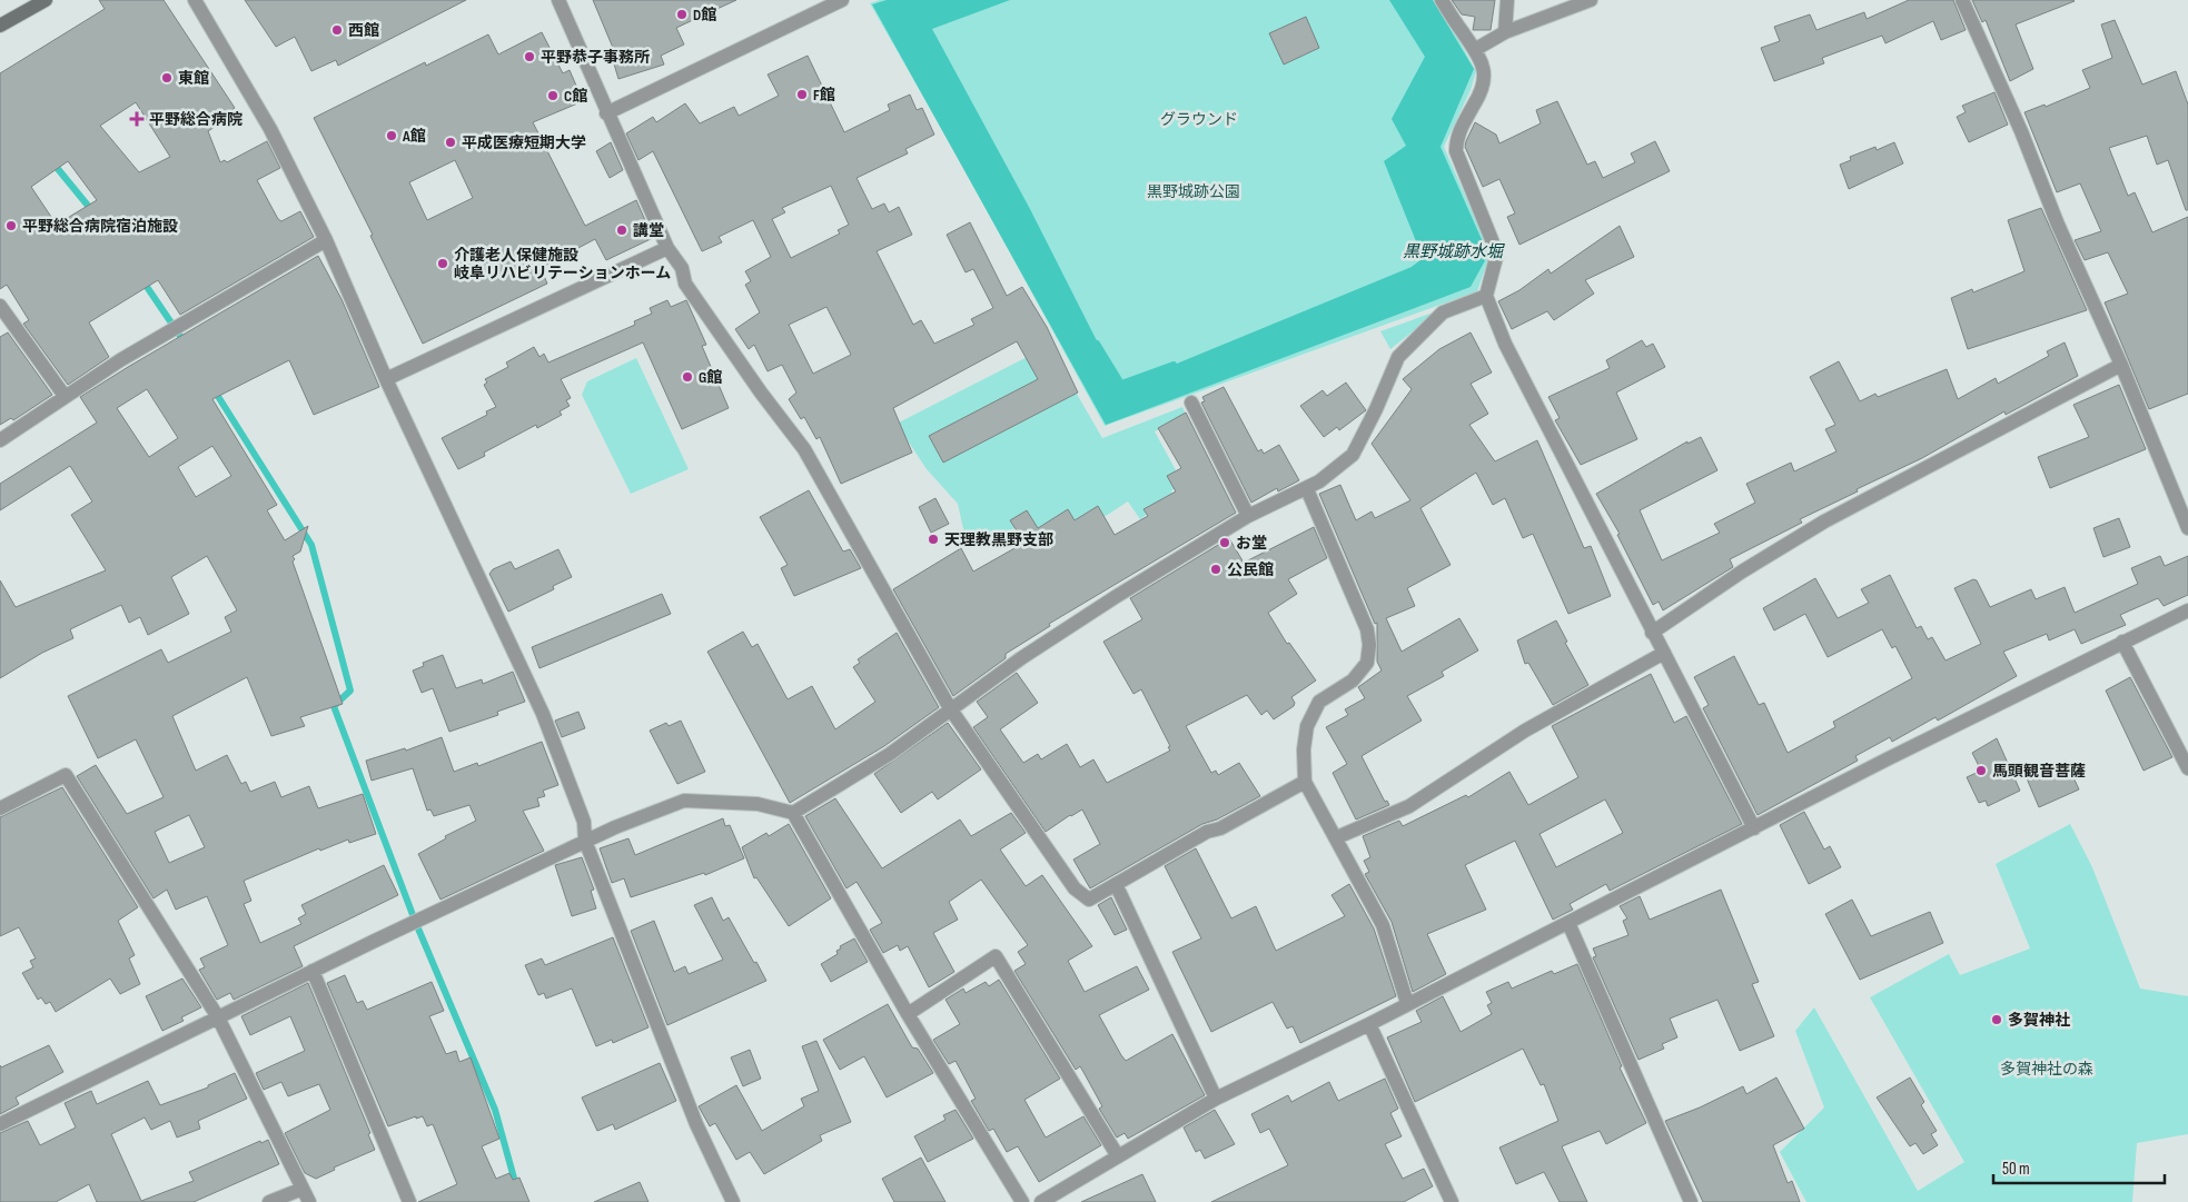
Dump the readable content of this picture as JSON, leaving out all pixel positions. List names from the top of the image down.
{
  "water": ["黒野城跡水堀"],
  "parks": ["グラウンド", "黒野城跡公園", "多賀神社の森"],
  "places": {
    "other": [
      "D館",
      "西館",
      "平野恭子事務所",
      "東館",
      "F館",
      "C館",
      "A館",
      "平成医療短期大学",
      "平野総合病院宿泊施設",
      "講堂",
      "介護老人保健施設 岐阜リハビリテーションホーム",
      "G館",
      "天理教黒野支部",
      "お堂",
      "公民館",
      "馬頭観音菩薩",
      "多賀神社"
    ],
    "health": ["平野総合病院"]
  },
  "scale_bar": "50 m"
}
